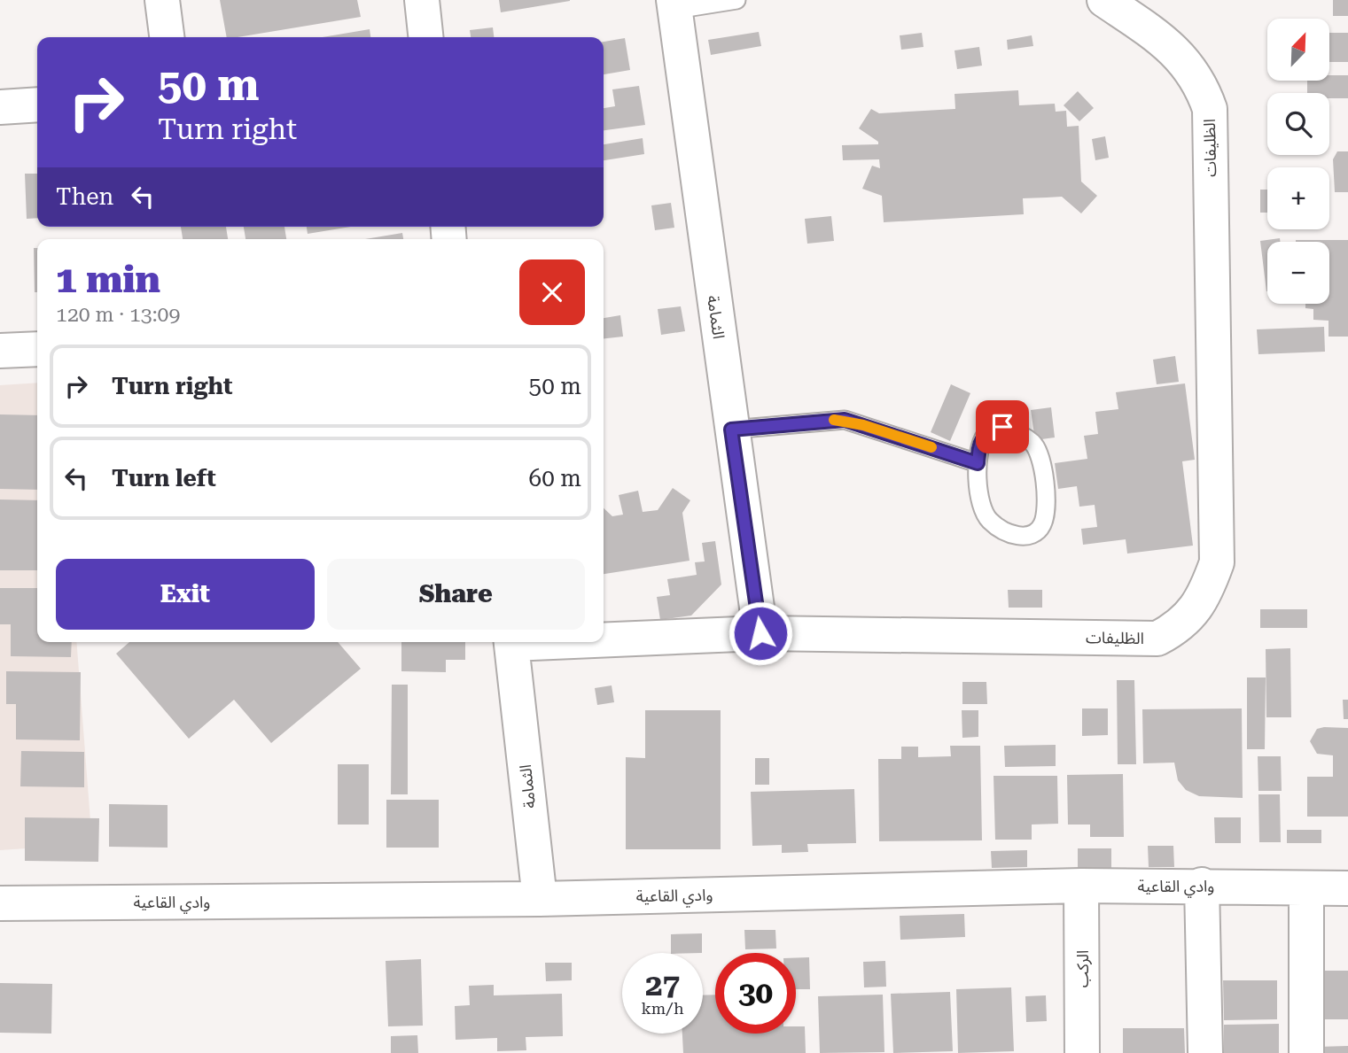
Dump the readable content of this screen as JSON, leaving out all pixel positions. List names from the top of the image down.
{
  "streets": {
    "street": [
      "الظليفات",
      "الثمامة",
      "وادي القاعية",
      "الركب"
    ]
  },
  "crossings": [
    ["الظليفات", "الثمامة"],
    ["الثمامة", "وادي القاعية"],
    ["وادي القاعية", "الركب"]
  ],
  "north": "top right",
  "page": {
    "map_buttons": ["+", "−"],
    "turn": ["50 m", "Turn right"],
    "then": "Then",
    "heading": ["1 min", "120 m · 13:09"],
    "list": [
      {
        "name": "Turn right",
        "value": "50 m"
      },
      {
        "name": "Turn left",
        "value": "60 m"
      }
    ],
    "buttons": ["Exit", "Share"],
    "speed": "27 km/h",
    "limit": "30"
  }
}
